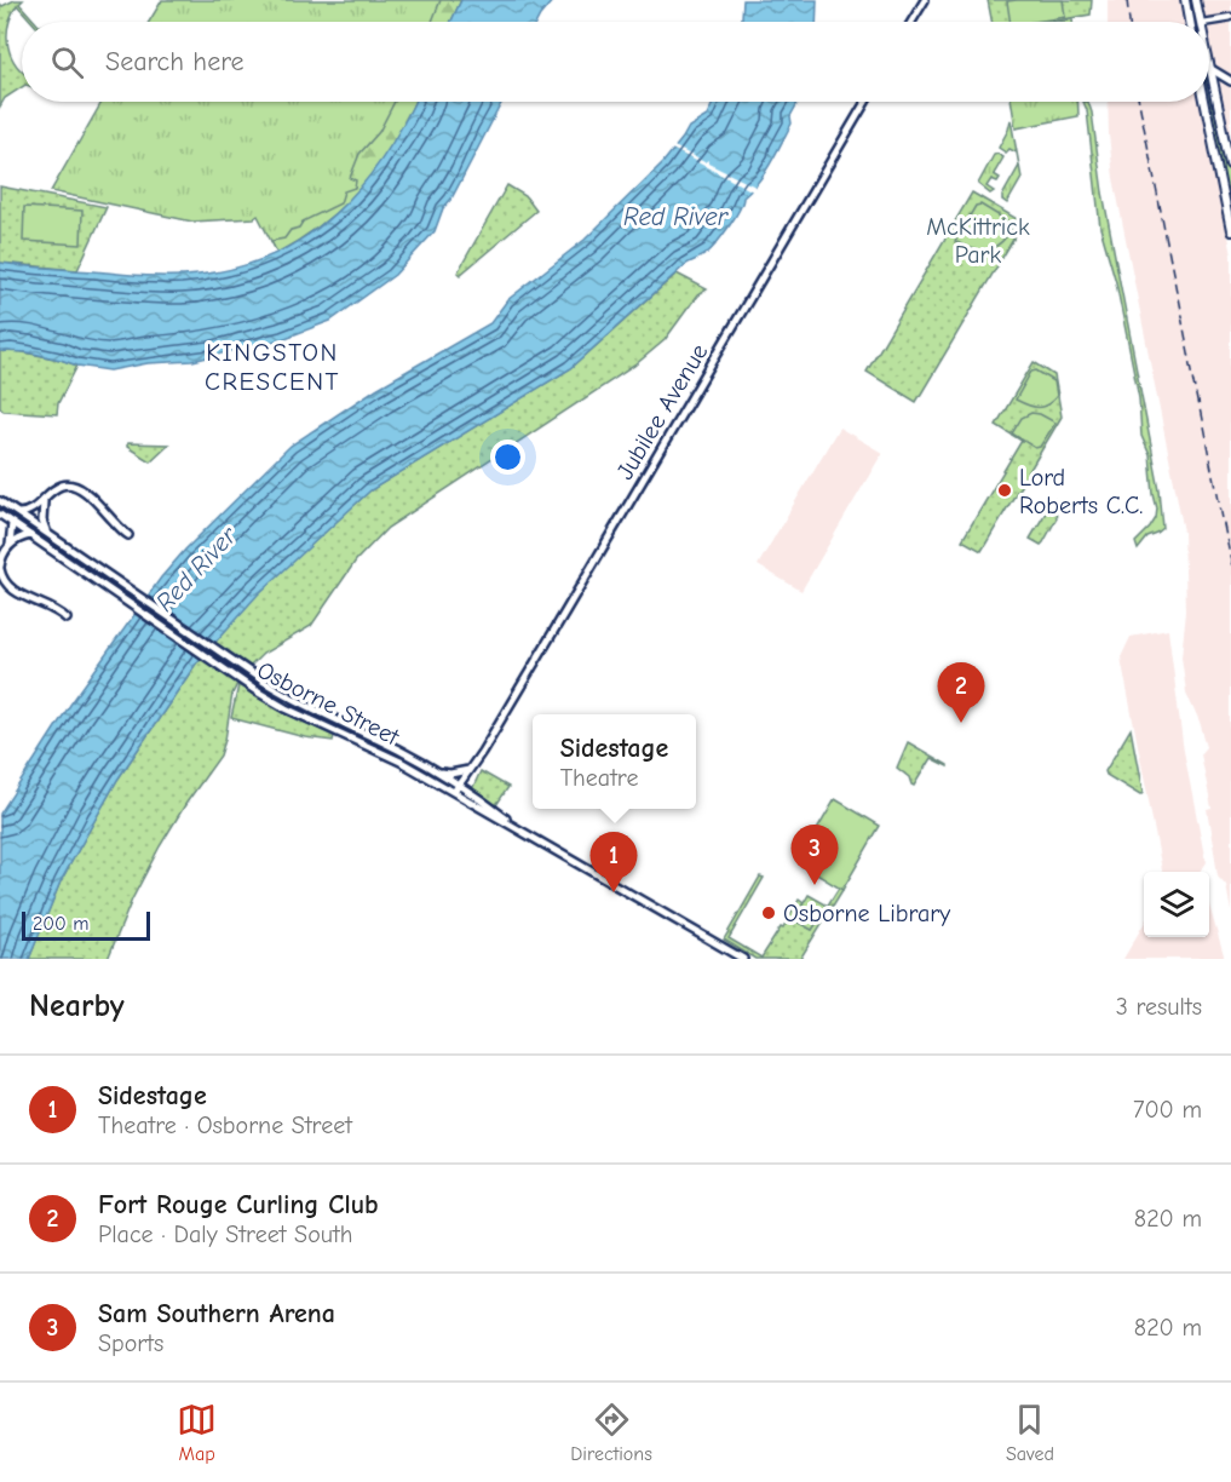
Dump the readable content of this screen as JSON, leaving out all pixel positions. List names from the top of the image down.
{
  "streets": {
    "main road": ["Jubilee Avenue", "Osborne Street"]
  },
  "crossings": [
    ["Jubilee Avenue", "Osborne Street"]
  ],
  "districts": ["KINGSTON CRESCENT"],
  "water": ["Red River"],
  "parks": ["McKittrick Park"],
  "places": ["Lord Roberts C.C.", "Osborne Library"],
  "scale_bar": "200 m",
  "page": {
    "search": "Search here",
    "pins": ["2", "3", "1"],
    "popup": ["Sidestage", "Theatre"],
    "scale": "200 m",
    "heading": ["Nearby", "3 results"],
    "list": [
      {
        "mark": "1",
        "name": "Sidestage",
        "note": "Theatre · Osborne Street",
        "value": "700 m"
      },
      {
        "mark": "2",
        "name": "Fort Rouge Curling Club",
        "note": "Place · Daly Street South",
        "value": "820 m"
      },
      {
        "mark": "3",
        "name": "Sam Southern Arena",
        "note": "Sports",
        "value": "820 m"
      }
    ],
    "nav": ["Map", "Directions", "Saved"]
  }
}
